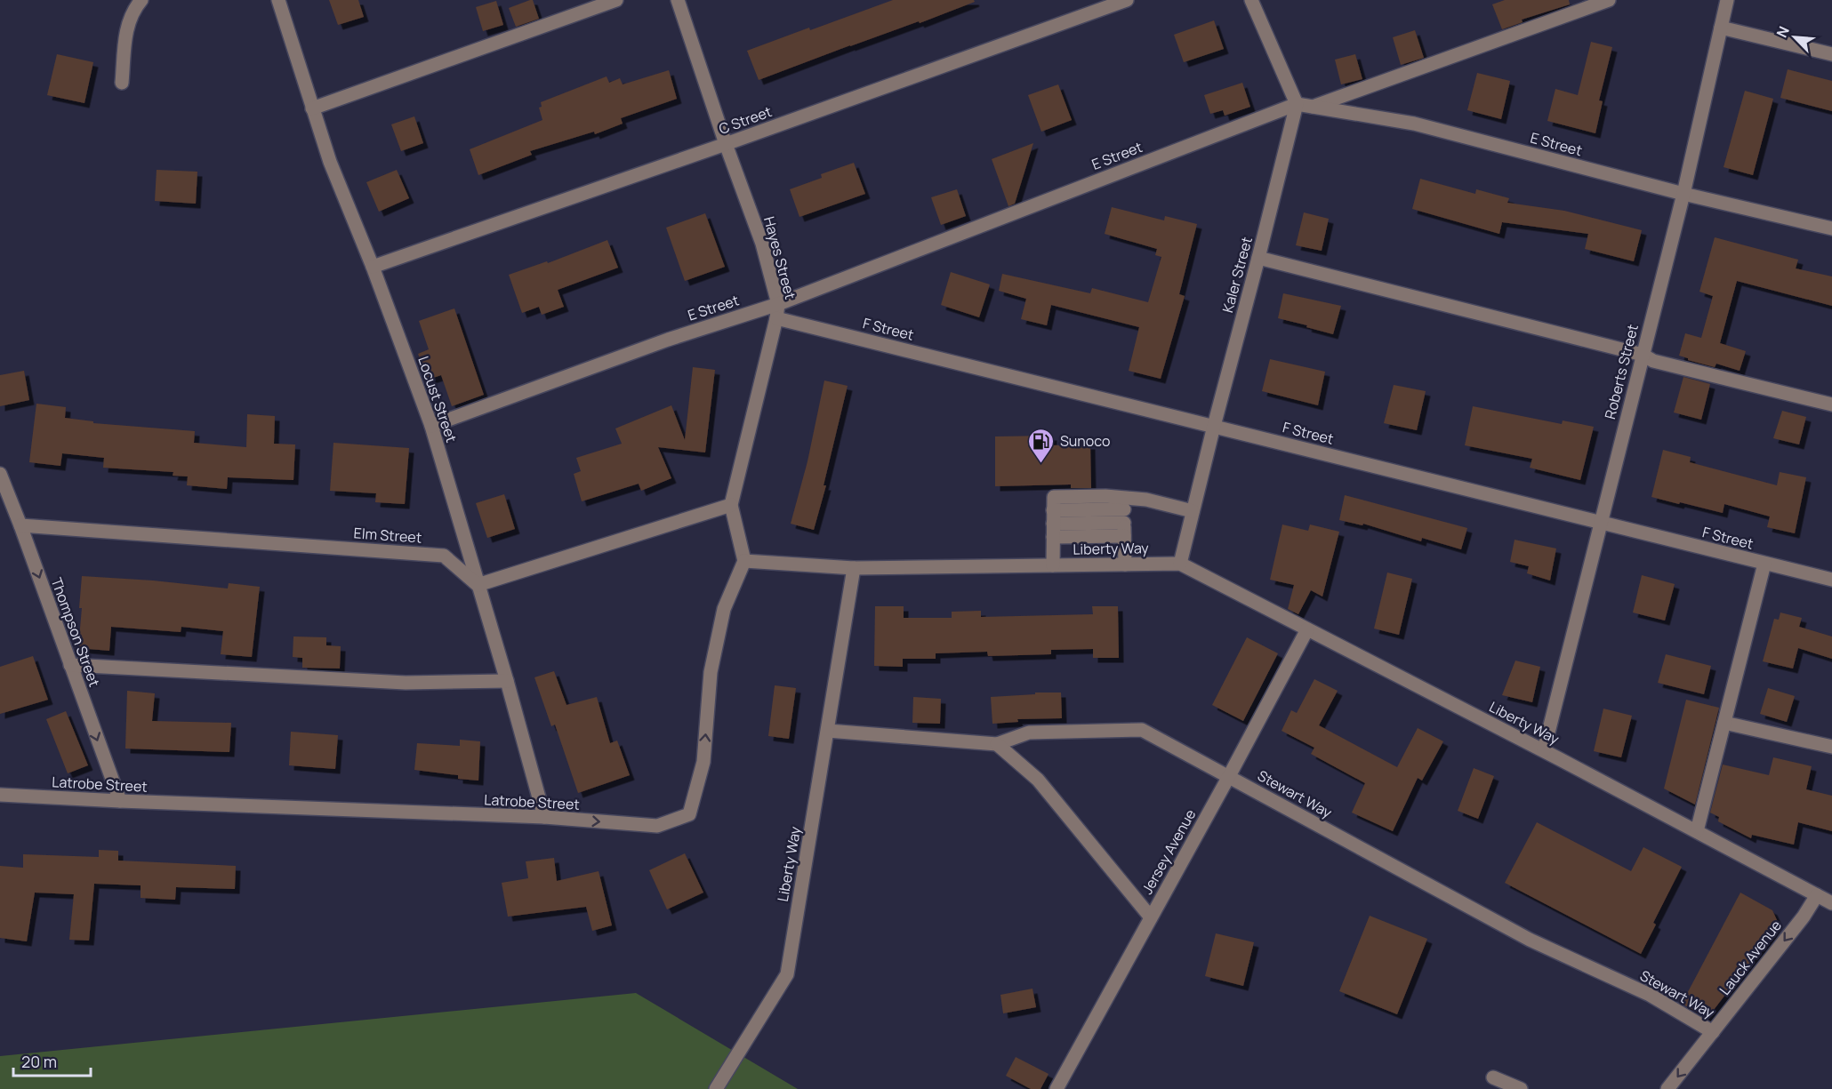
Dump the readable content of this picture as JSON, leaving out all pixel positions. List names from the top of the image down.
{
  "streets": {
    "street": [
      "C Street",
      "E Street",
      "Hayes Street",
      "Kaler Street",
      "F Street",
      "Roberts Street",
      "Locust Street",
      "Elm Street",
      "Liberty Way",
      "Thompson Street",
      "Latrobe Street",
      "Stewart Way",
      "Jersey Avenue",
      "Lauck Avenue"
    ]
  },
  "crossings": [
    ["C Street", "Hayes Street"],
    ["C Street", "Locust Street"],
    ["E Street", "Hayes Street"],
    ["E Street", "Kaler Street"],
    ["E Street", "Roberts Street"],
    ["E Street", "Locust Street"],
    ["Hayes Street", "F Street"],
    ["Hayes Street", "Latrobe Street"],
    ["Kaler Street", "F Street"],
    ["Kaler Street", "Liberty Way"],
    ["F Street", "Roberts Street"],
    ["Roberts Street", "Liberty Way"],
    ["Locust Street", "Elm Street"],
    ["Locust Street", "Latrobe Street"],
    ["Elm Street", "Thompson Street"],
    ["Liberty Way", "Stewart Way"],
    ["Liberty Way", "Jersey Avenue"],
    ["Liberty Way", "Lauck Avenue"],
    ["Thompson Street", "Latrobe Street"],
    ["Stewart Way", "Jersey Avenue"],
    ["Stewart Way", "Lauck Avenue"]
  ],
  "one_way": ["Thompson Street", "Lauck Avenue"],
  "places": {
    "fuel station": ["Sunoco"]
  },
  "scale_bar": "20 m",
  "north": "top left"
}
